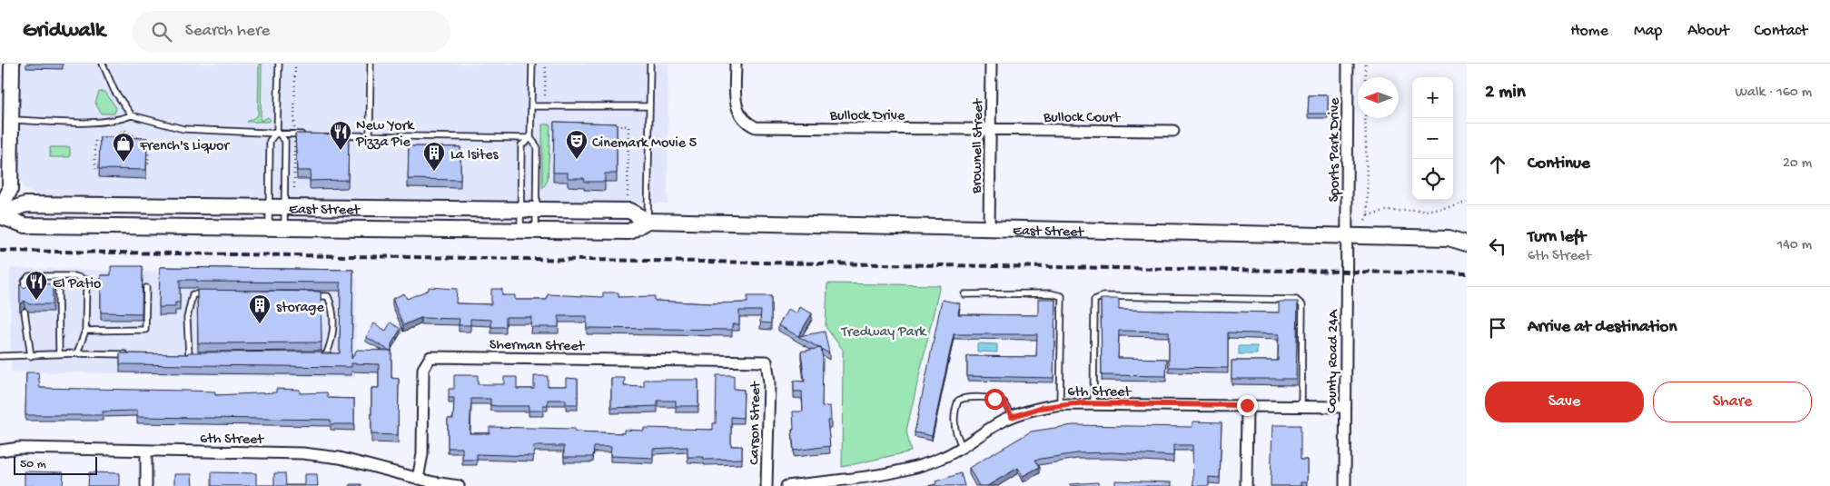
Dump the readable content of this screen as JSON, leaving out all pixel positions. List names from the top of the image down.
{
  "streets": {
    "street": [
      "Bullock Drive",
      "Bullock Court",
      "Brownell Street",
      "Sports Park Drive",
      "East Street",
      "Sherman Street",
      "County Road 24A",
      "6th Street",
      "Carson Street"
    ]
  },
  "crossings": [
    ["Bullock Drive", "Bullock Court"],
    ["Bullock Drive", "Brownell Street"],
    ["Bullock Court", "Brownell Street"],
    ["Brownell Street", "East Street"],
    ["Sports Park Drive", "East Street"],
    ["Sports Park Drive", "County Road 24A"],
    ["East Street", "County Road 24A"],
    ["Sherman Street", "6th Street"],
    ["Sherman Street", "Carson Street"],
    ["County Road 24A", "6th Street"]
  ],
  "parks": ["Tredway Park"],
  "places": {
    "restaurant": ["New York Pizza Pie", "El Patio"],
    "theatre": ["Cinemark Movie 5"],
    "shop": ["French's Liquor"],
    "building": ["La Isites", "storage"]
  },
  "scale_bar": "50 m",
  "north": "left",
  "page": {
    "header": "Gridwalk",
    "search": "Search here",
    "nav": [
      "Home",
      "Map",
      "About",
      "Contact"
    ],
    "heading": ["2 min", "Walk · 160 m"],
    "map_buttons": ["+", "−"],
    "list": [
      ["Continue", "20 m"],
      ["Turn left", "6th Street", "140 m"],
      "Arrive at destination"
    ],
    "buttons": ["Save", "Share"],
    "scale": "50 m"
  }
}
